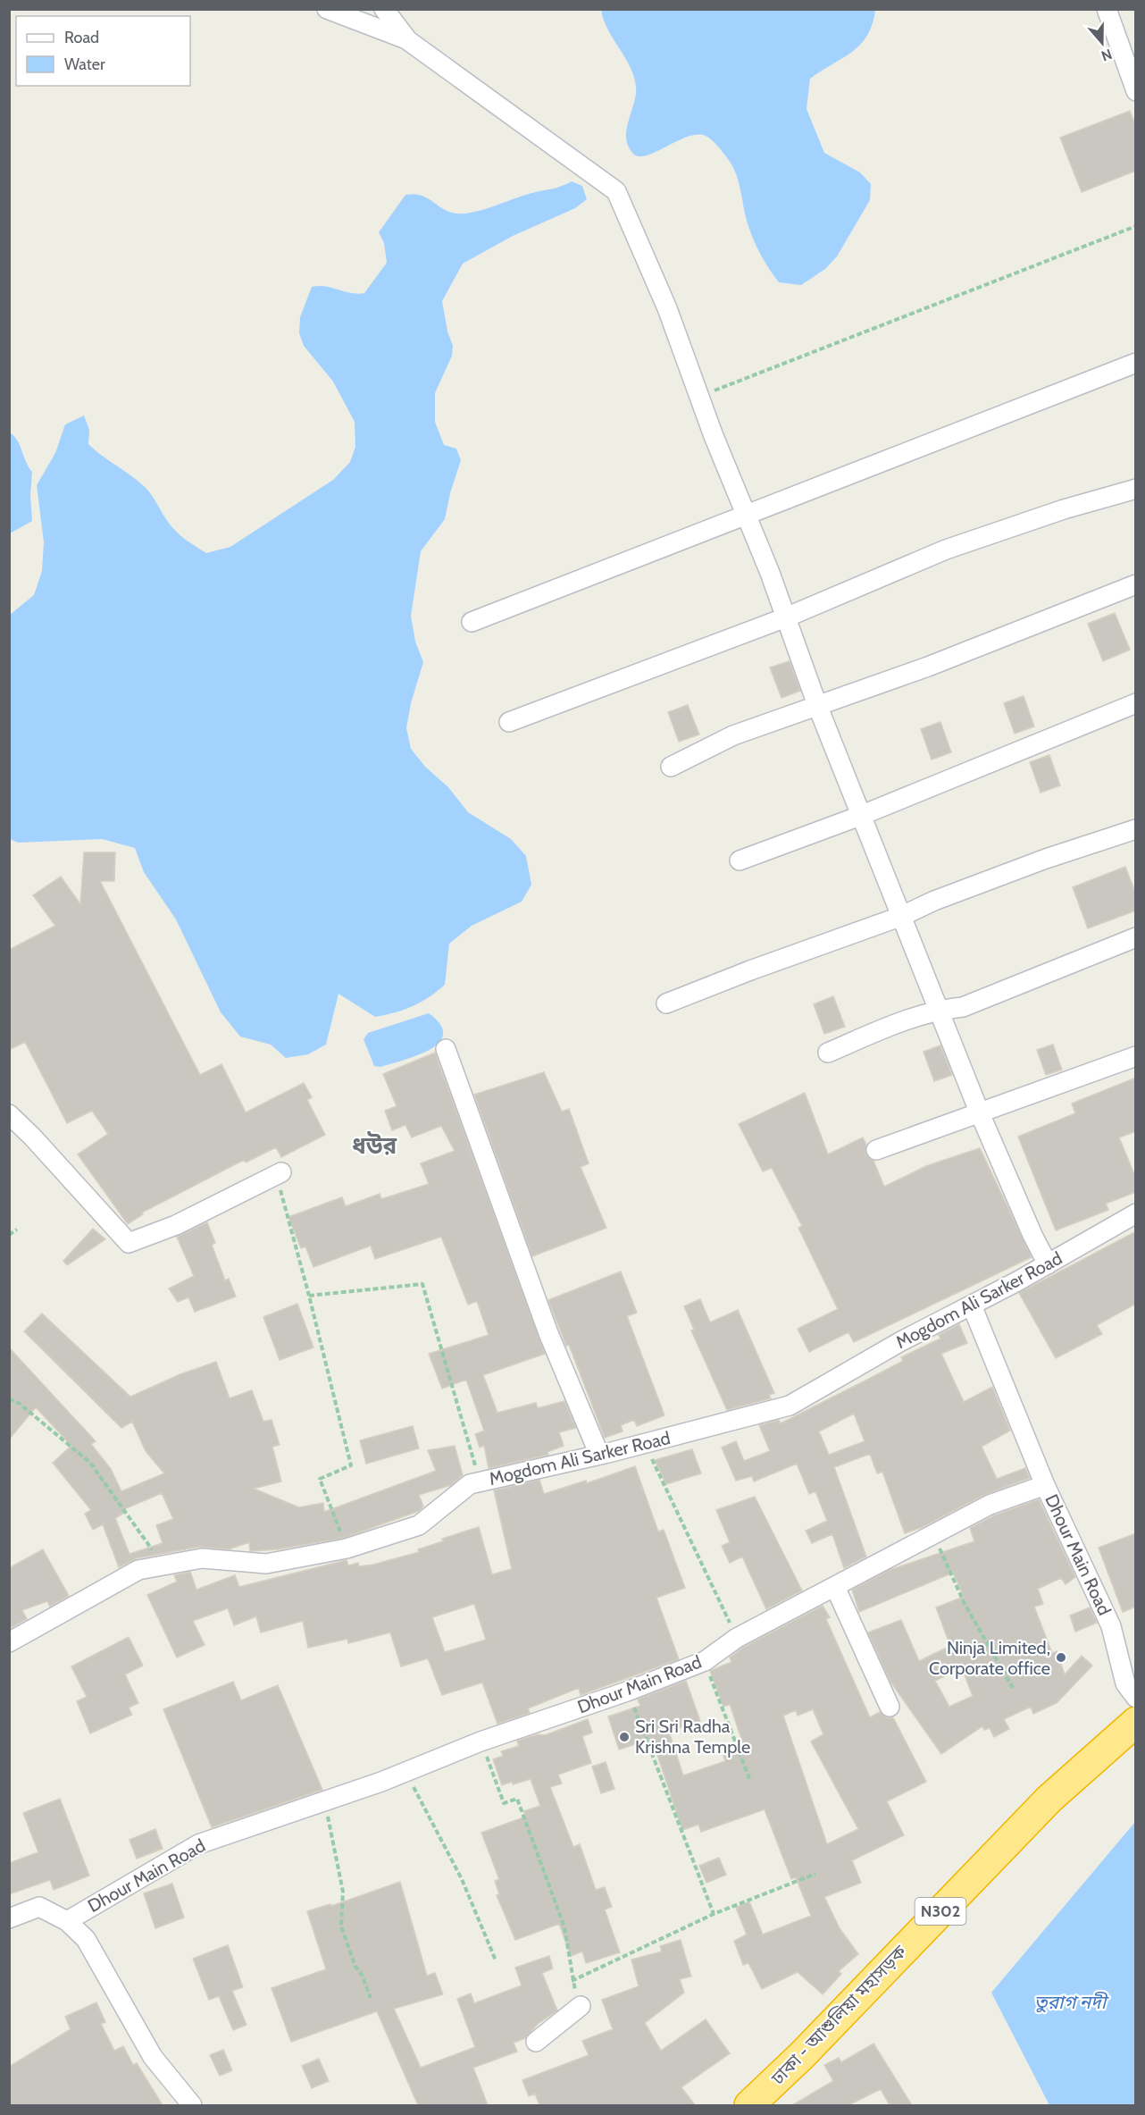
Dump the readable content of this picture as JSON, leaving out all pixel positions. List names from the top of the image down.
{
  "streets": {
    "highway": ["N302", "ঢাকা - আশুলিয়া মহাসড়ক"],
    "street": ["Mogdom Ali Sarker Road", "Dhour Main Road"]
  },
  "districts": ["ধউর"],
  "water": ["তুরাগ নদী"],
  "places": ["Ninja Limited, Corporate office", "Sri Sri Radha Krishna Temple"],
  "legend": ["Road", "Water"],
  "north": "bottom"
}
